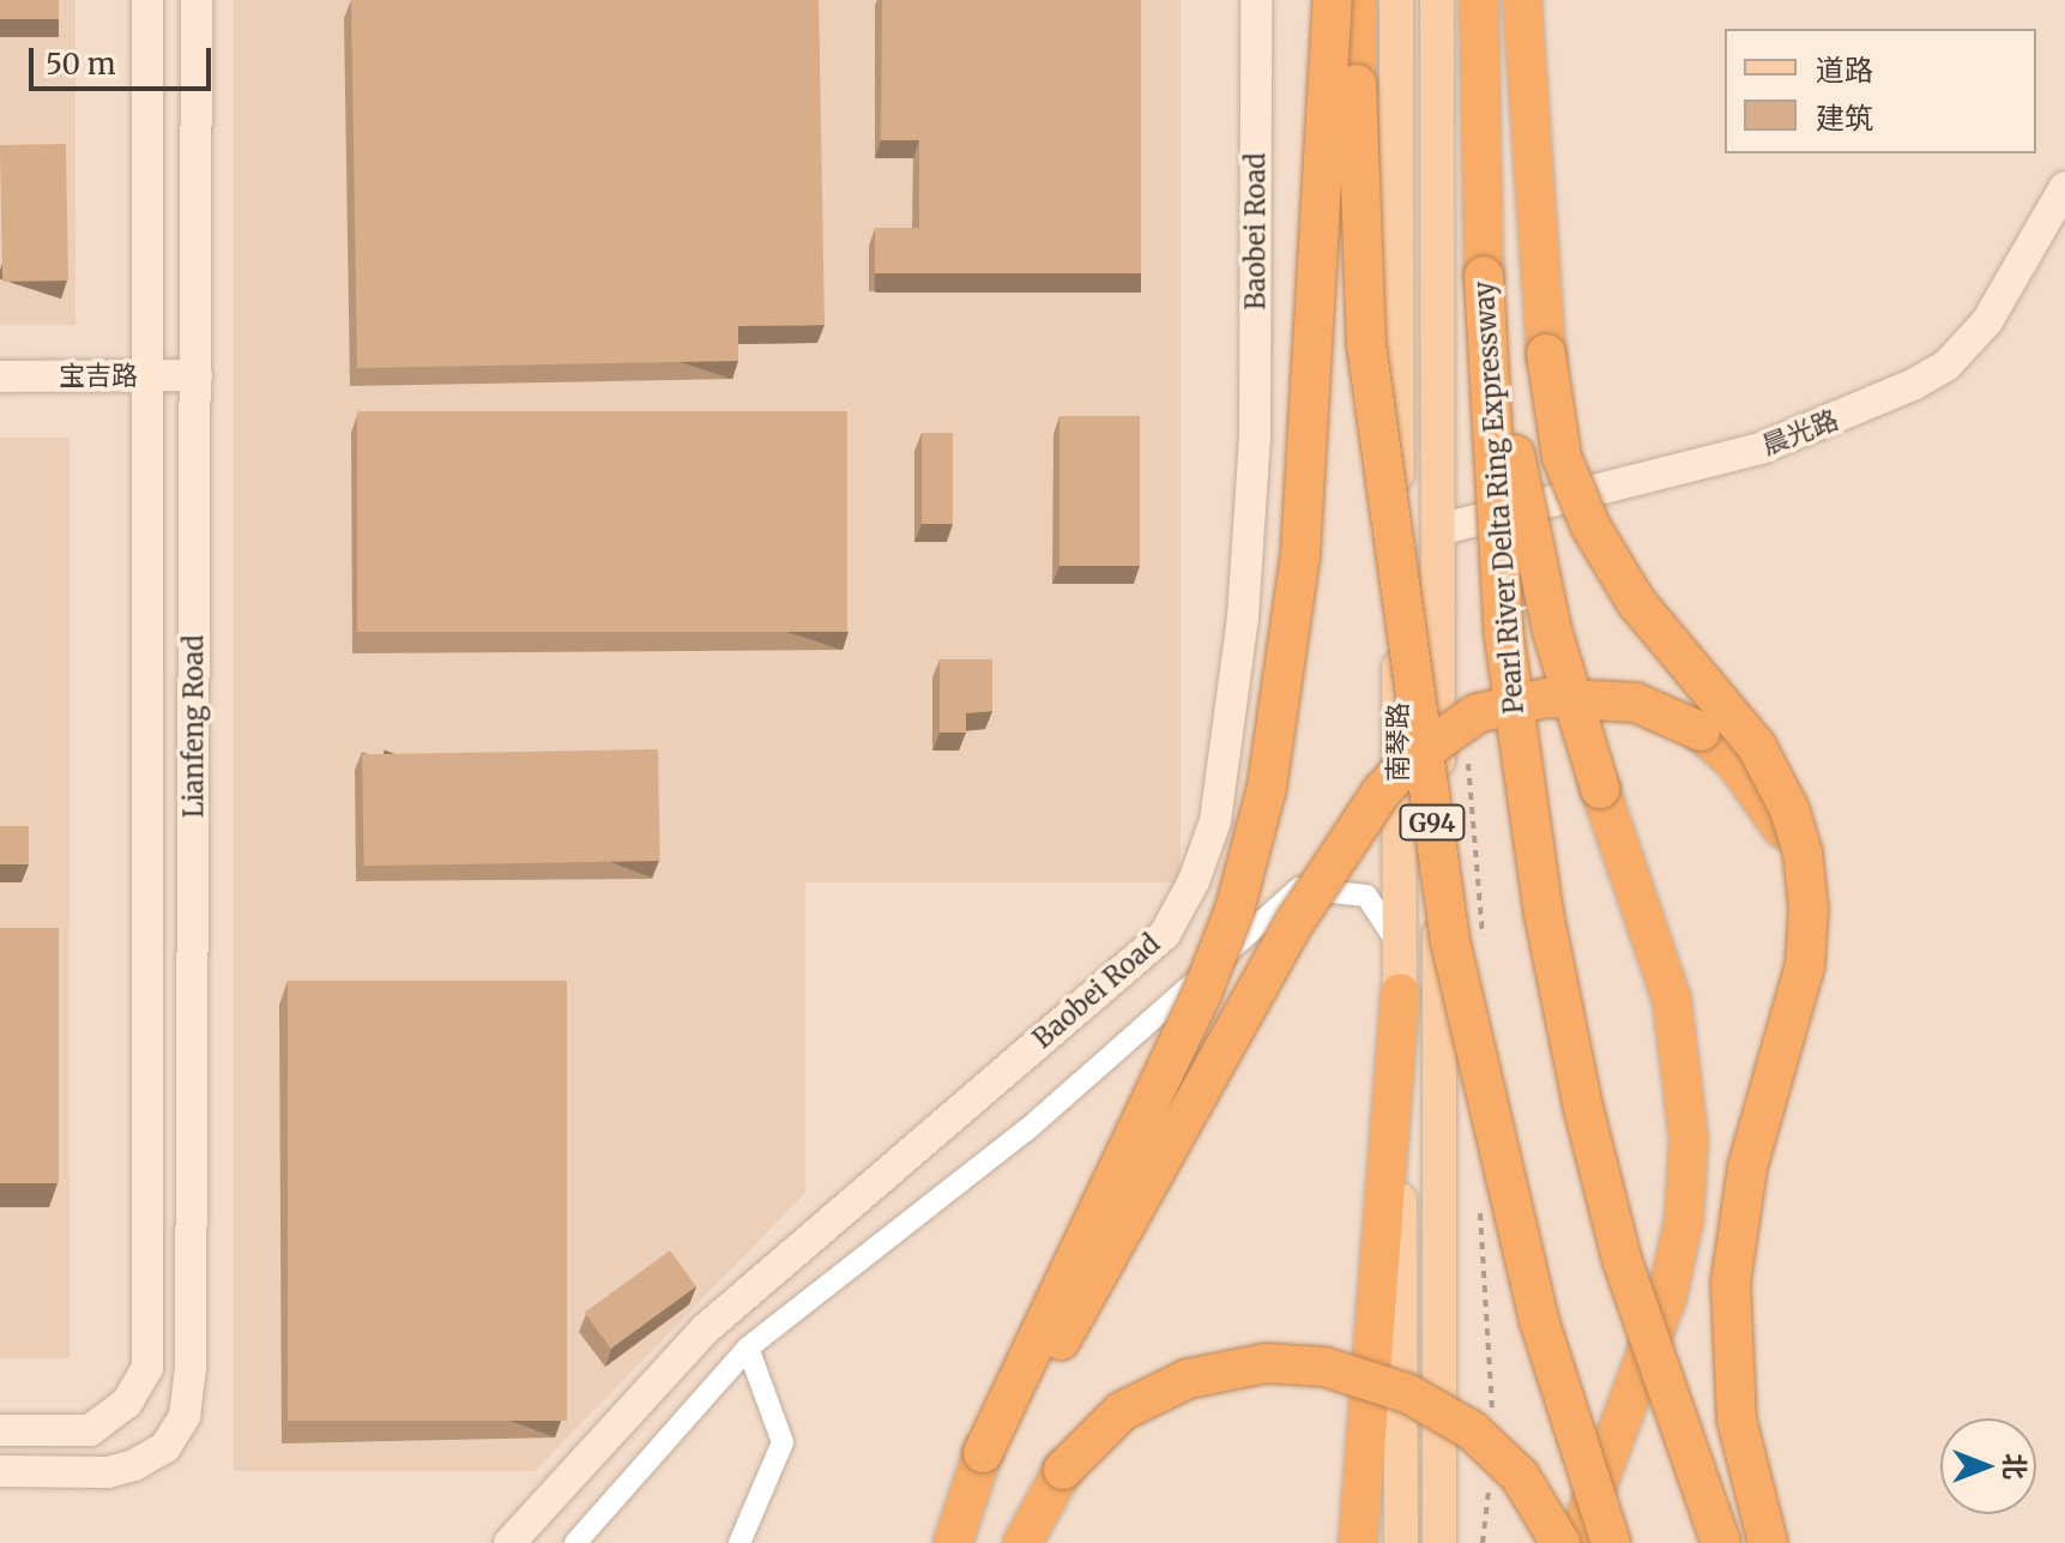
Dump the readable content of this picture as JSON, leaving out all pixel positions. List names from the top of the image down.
{
  "streets": {
    "highway": ["Pearl River Delta Ring Expressway", "G94"],
    "main road": ["南琴路"],
    "street": [
      "Baobei Road",
      "宝吉路",
      "晨光路",
      "Lianfeng Road"
    ]
  },
  "crossings": [
    ["宝吉路", "Lianfeng Road"],
    ["晨光路", "南琴路"]
  ],
  "legend": ["道路", "建筑"],
  "scale_bar": "50 m",
  "north": "right"
}
